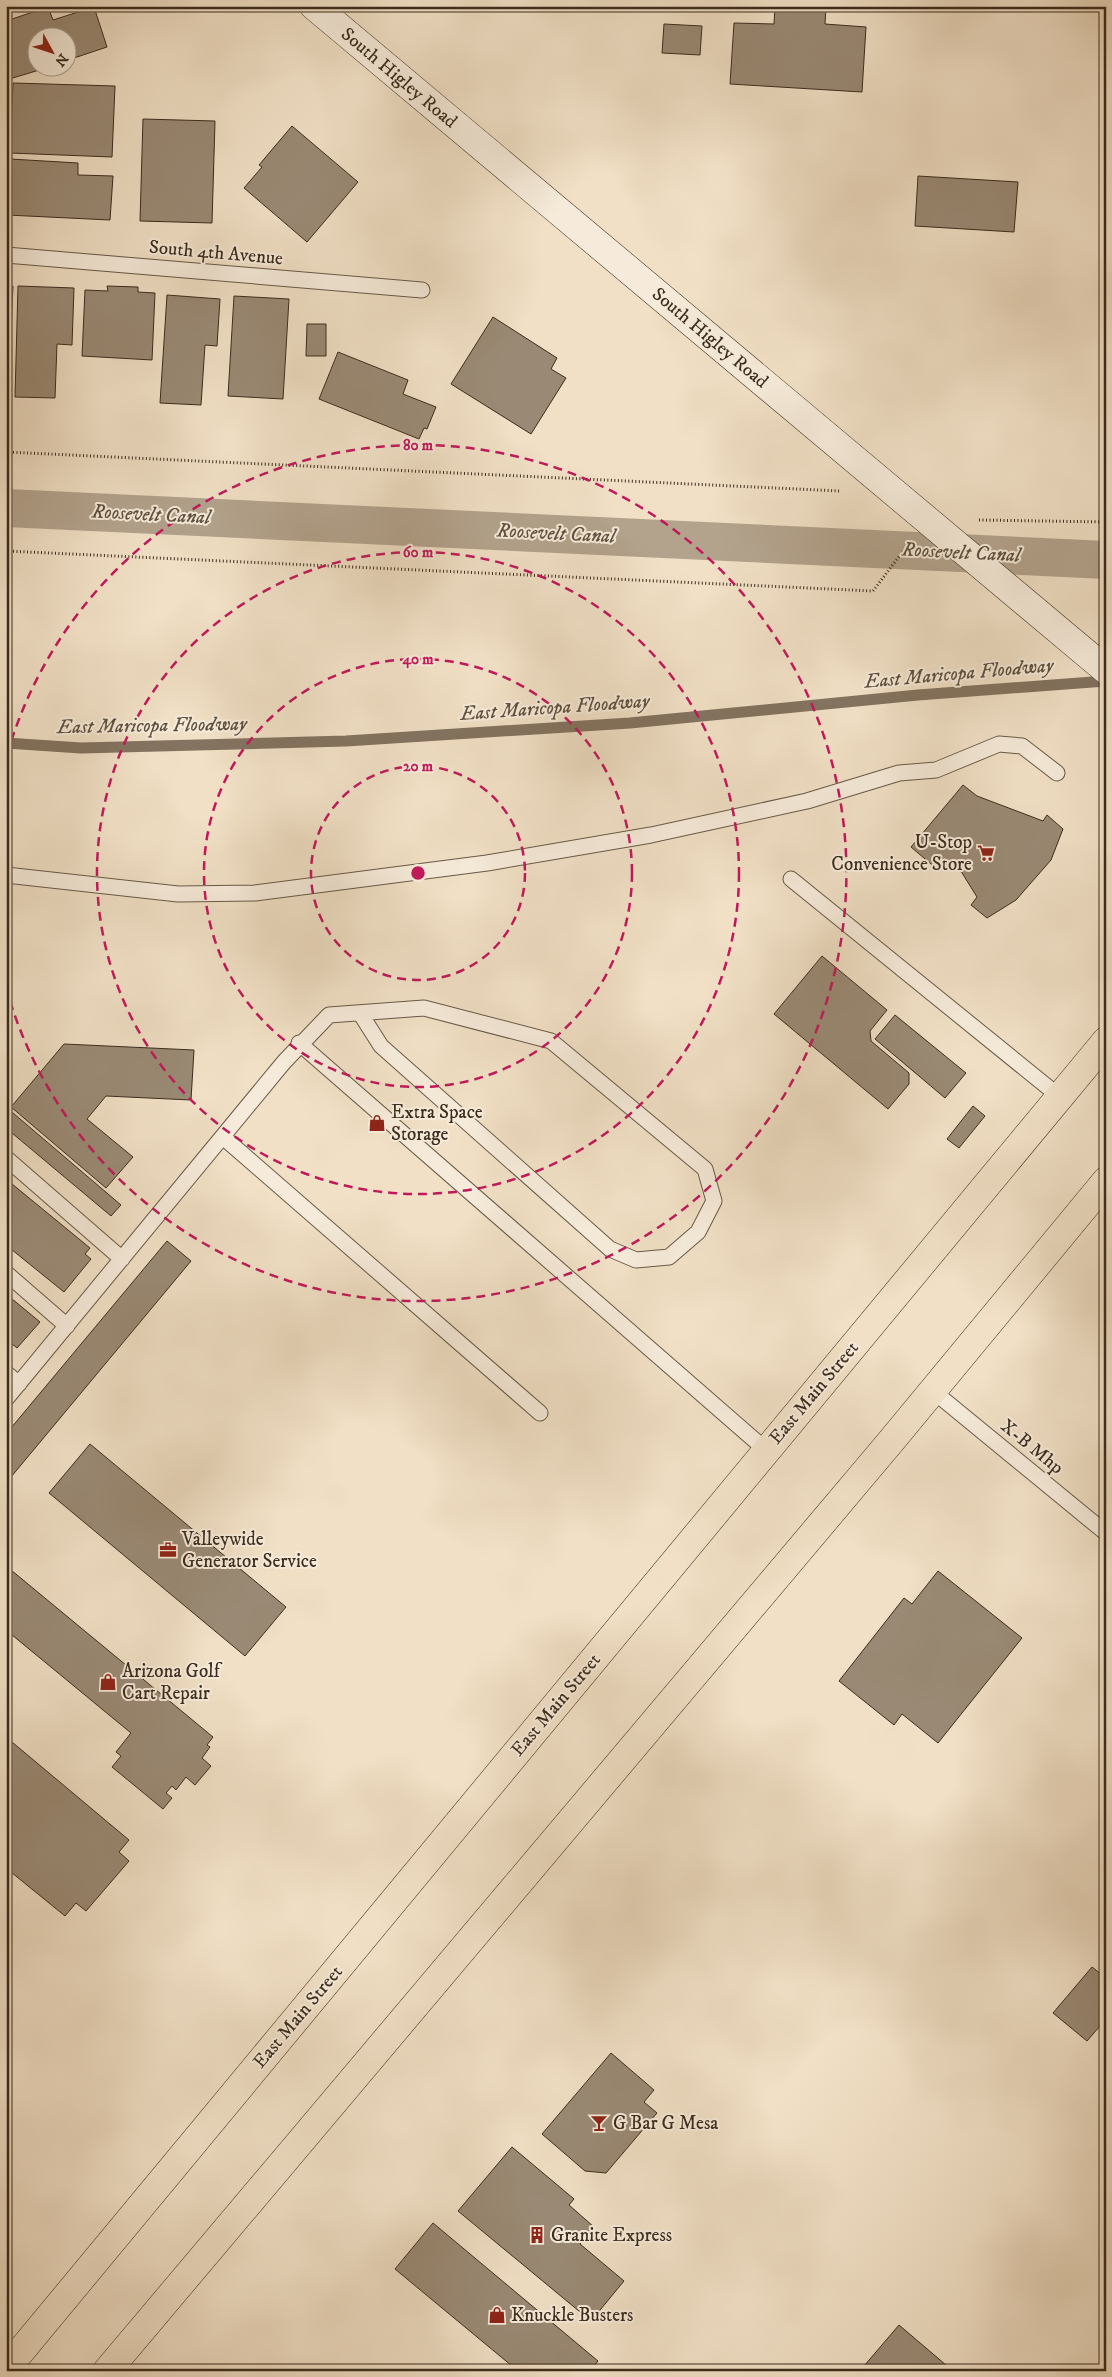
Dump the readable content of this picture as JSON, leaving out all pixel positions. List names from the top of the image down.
{
  "streets": {
    "main road": ["South Higley Road", "East Main Street"],
    "lane": ["South 4th Avenue", "X-B Mhp"]
  },
  "water": ["Roosevelt Canal", "East Maricopa Floodway"],
  "places": {
    "supermarket": ["U-Stop Convenience Store"],
    "shop": ["Extra Space Storage", "Arizona Golf Cart Repair", "Knuckle Busters"],
    "office": ["Valleywide Generator Service"],
    "bar": ["G Bar G Mesa"],
    "building": ["Granite Express"]
  },
  "north": "bottom right",
  "rings": [
    "80 m",
    "60 m",
    "40 m",
    "20 m"
  ]
}
